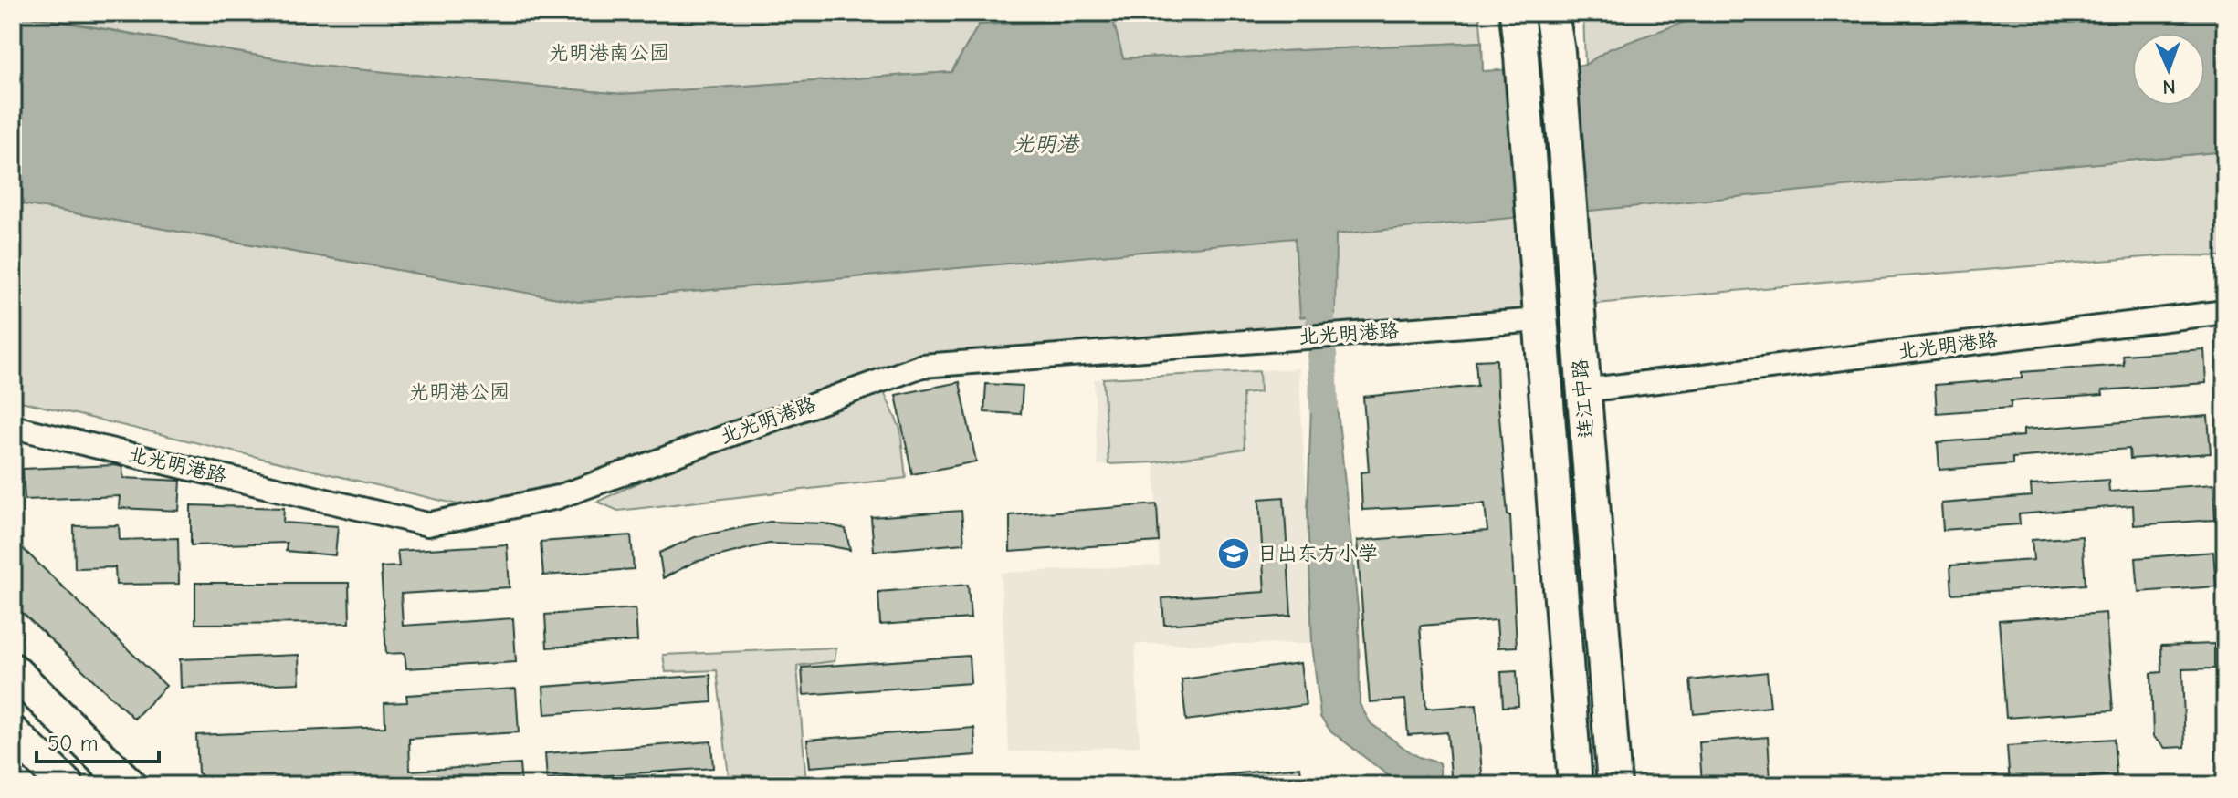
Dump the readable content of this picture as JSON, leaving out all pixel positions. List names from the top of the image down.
{
  "streets": {
    "highway": ["连江中路"],
    "street": ["北光明港路"]
  },
  "crossings": [
    ["北光明港路", "连江中路"]
  ],
  "water": ["光明港"],
  "parks": ["光明港南公园", "光明港公园"],
  "places": {
    "school or university": ["日出东方小学"]
  },
  "scale_bar": "50 m",
  "north": "bottom"
}
